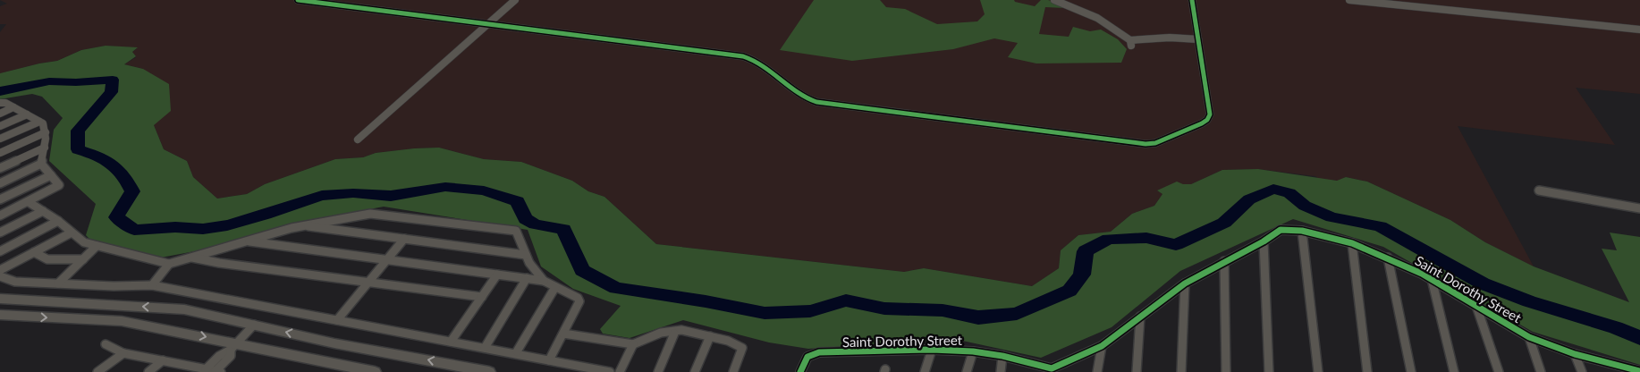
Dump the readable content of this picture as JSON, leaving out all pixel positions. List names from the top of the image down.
{
  "streets": {
    "street": ["Saint Dorothy Street"]
  }
}
